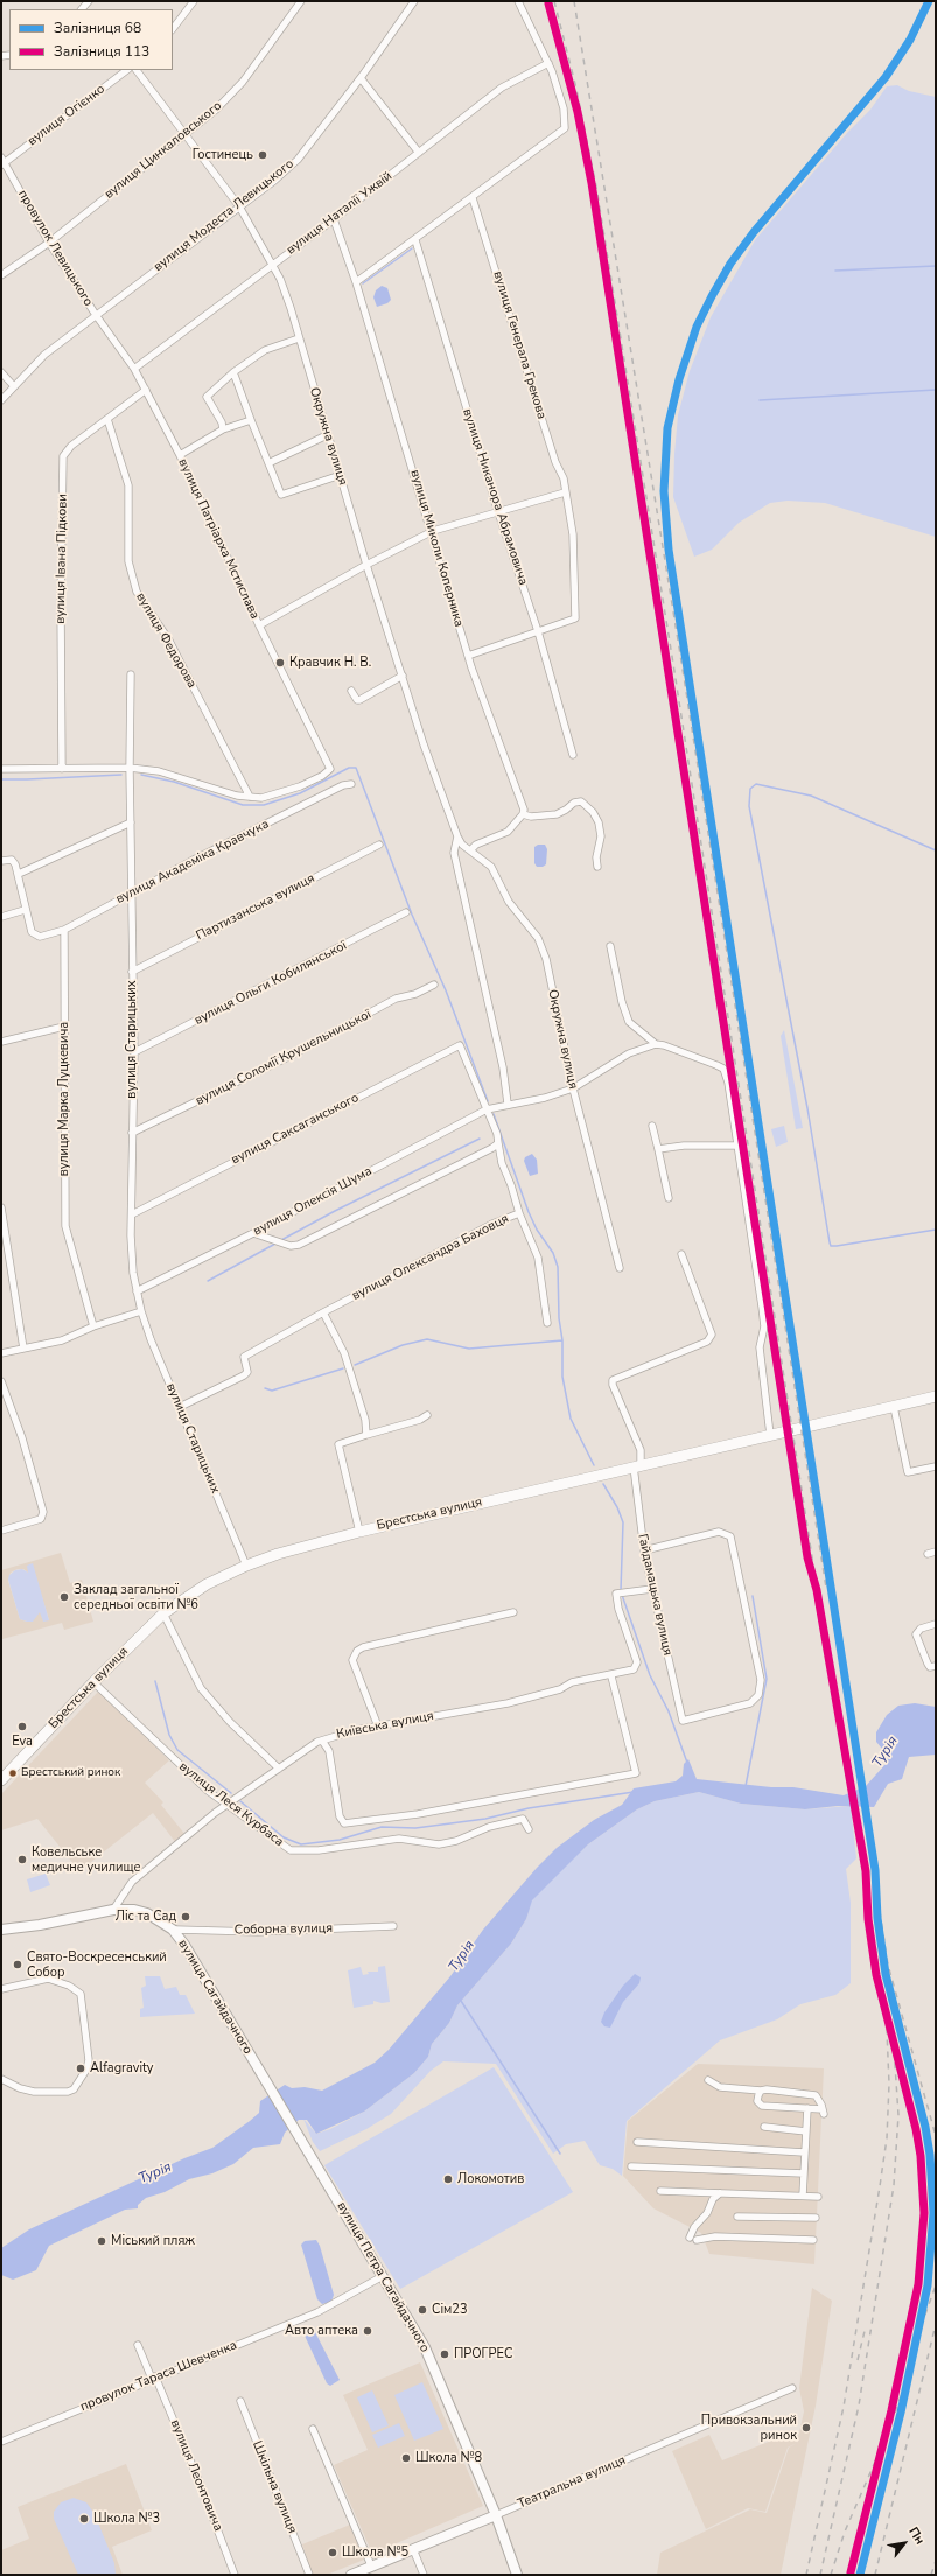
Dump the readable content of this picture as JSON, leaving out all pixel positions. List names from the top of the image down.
{
  "streets": {
    "main road": [
      "Брестська вулиця",
      "вулиця Сагайдачного",
      "вулиця Петра Сагайдачного",
      "Театральна вулиця"
    ],
    "street": [
      "вулиця Огієнко",
      "вулиця Цинкаловського",
      "вулиця Наталії Ужвій",
      "вулиця Модеста Левицького",
      "провулок Левицького",
      "вулиця Генерала Грекова",
      "Окружна вулиця",
      "вулиця Никанора Абрамовича",
      "вулиця Патріарха Мстислава",
      "вулиця Миколи Коперника",
      "вулиця Івана Підкови",
      "вулиця Федорова",
      "вулиця Академіка Кравчука",
      "Партизанська вулиця",
      "вулиця Ольги Кобилянської",
      "вулиця Старицьких",
      "вулиця Соломії Крушельницької",
      "вулиця Марка Луцкевича",
      "вулиця Саксаганського",
      "вулиця Олексія Шума",
      "вулиця Олександра Баховця",
      "Гайдамацька вулиця",
      "Київська вулиця",
      "вулиця Леся Курбаса",
      "Соборна вулиця",
      "провулок Тараса Шевченка",
      "вулиця Леонтовича",
      "Шкільна вулиця"
    ]
  },
  "crossings": [
    ["вулиця Огієнко", "провулок Левицького"],
    ["вулиця Цинкаловського", "провулок Левицького"],
    ["вулиця Цинкаловського", "Окружна вулиця"],
    ["вулиця Наталії Ужвій", "Окружна вулиця"],
    ["вулиця Наталії Ужвій", "вулиця Патріарха Мстислава"],
    ["вулиця Наталії Ужвій", "вулиця Миколи Коперника"],
    ["вулиця Модеста Левицького", "провулок Левицького"],
    ["вулиця Модеста Левицького", "Окружна вулиця"],
    ["вулиця Модеста Левицького", "вулиця Патріарха Мстислава"],
    ["провулок Левицького", "вулиця Патріарха Мстислава"],
    ["вулиця Генерала Грекова", "вулиця Никанора Абрамовича"],
    ["Окружна вулиця", "вулиця Олексія Шума"],
    ["вулиця Патріарха Мстислава", "вулиця Івана Підкови"],
    ["вулиця Патріарха Мстислава", "вулиця Федорова"],
    ["вулиця Івана Підкови", "вулиця Федорова"],
    ["вулиця Академіка Кравчука", "вулиця Старицьких"],
    ["вулиця Академіка Кравчука", "вулиця Марка Луцкевича"],
    ["Партизанська вулиця", "вулиця Старицьких"],
    ["вулиця Ольги Кобилянської", "вулиця Старицьких"],
    ["вулиця Старицьких", "вулиця Соломії Крушельницької"],
    ["вулиця Старицьких", "вулиця Саксаганського"],
    ["вулиця Старицьких", "вулиця Олексія Шума"],
    ["вулиця Старицьких", "вулиця Олександра Баховця"],
    ["вулиця Старицьких", "Брестська вулиця"],
    ["вулиця Саксаганського", "вулиця Олексія Шума"],
    ["Брестська вулиця", "Гайдамацька вулиця"],
    ["Брестська вулиця", "вулиця Леся Курбаса"],
    ["Гайдамацька вулиця", "Київська вулиця"],
    ["Київська вулиця", "вулиця Леся Курбаса"],
    ["Київська вулиця", "вулиця Сагайдачного"],
    ["Соборна вулиця", "вулиця Сагайдачного"],
    ["вулиця Сагайдачного", "вулиця Петра Сагайдачного"],
    ["вулиця Петра Сагайдачного", "провулок Тараса Шевченка"],
    ["вулиця Петра Сагайдачного", "Театральна вулиця"],
    ["провулок Тараса Шевченка", "вулиця Леонтовича"]
  ],
  "water": ["Турія"],
  "places": [
    "Гостинець",
    "Кравчик Н. В.",
    "Заклад загальної середньої освіти №6",
    "Eva",
    "Брестський ринок",
    "Ковельське медичне училище",
    "Ліс та Сад",
    "Свято-Воскресенський Собор",
    "Alfagravity",
    "Локомотив",
    "Міський пляж",
    "Сім23",
    "Авто аптека",
    "ПРОГРЕС",
    "Привокзальний ринок",
    "Школа №8",
    "Школа №3",
    "Школа №5"
  ],
  "lines": ["rail line 68", "rail line 113"],
  "legend": ["Залізниця 68", "Залізниця 113"],
  "north": "top right"
}
